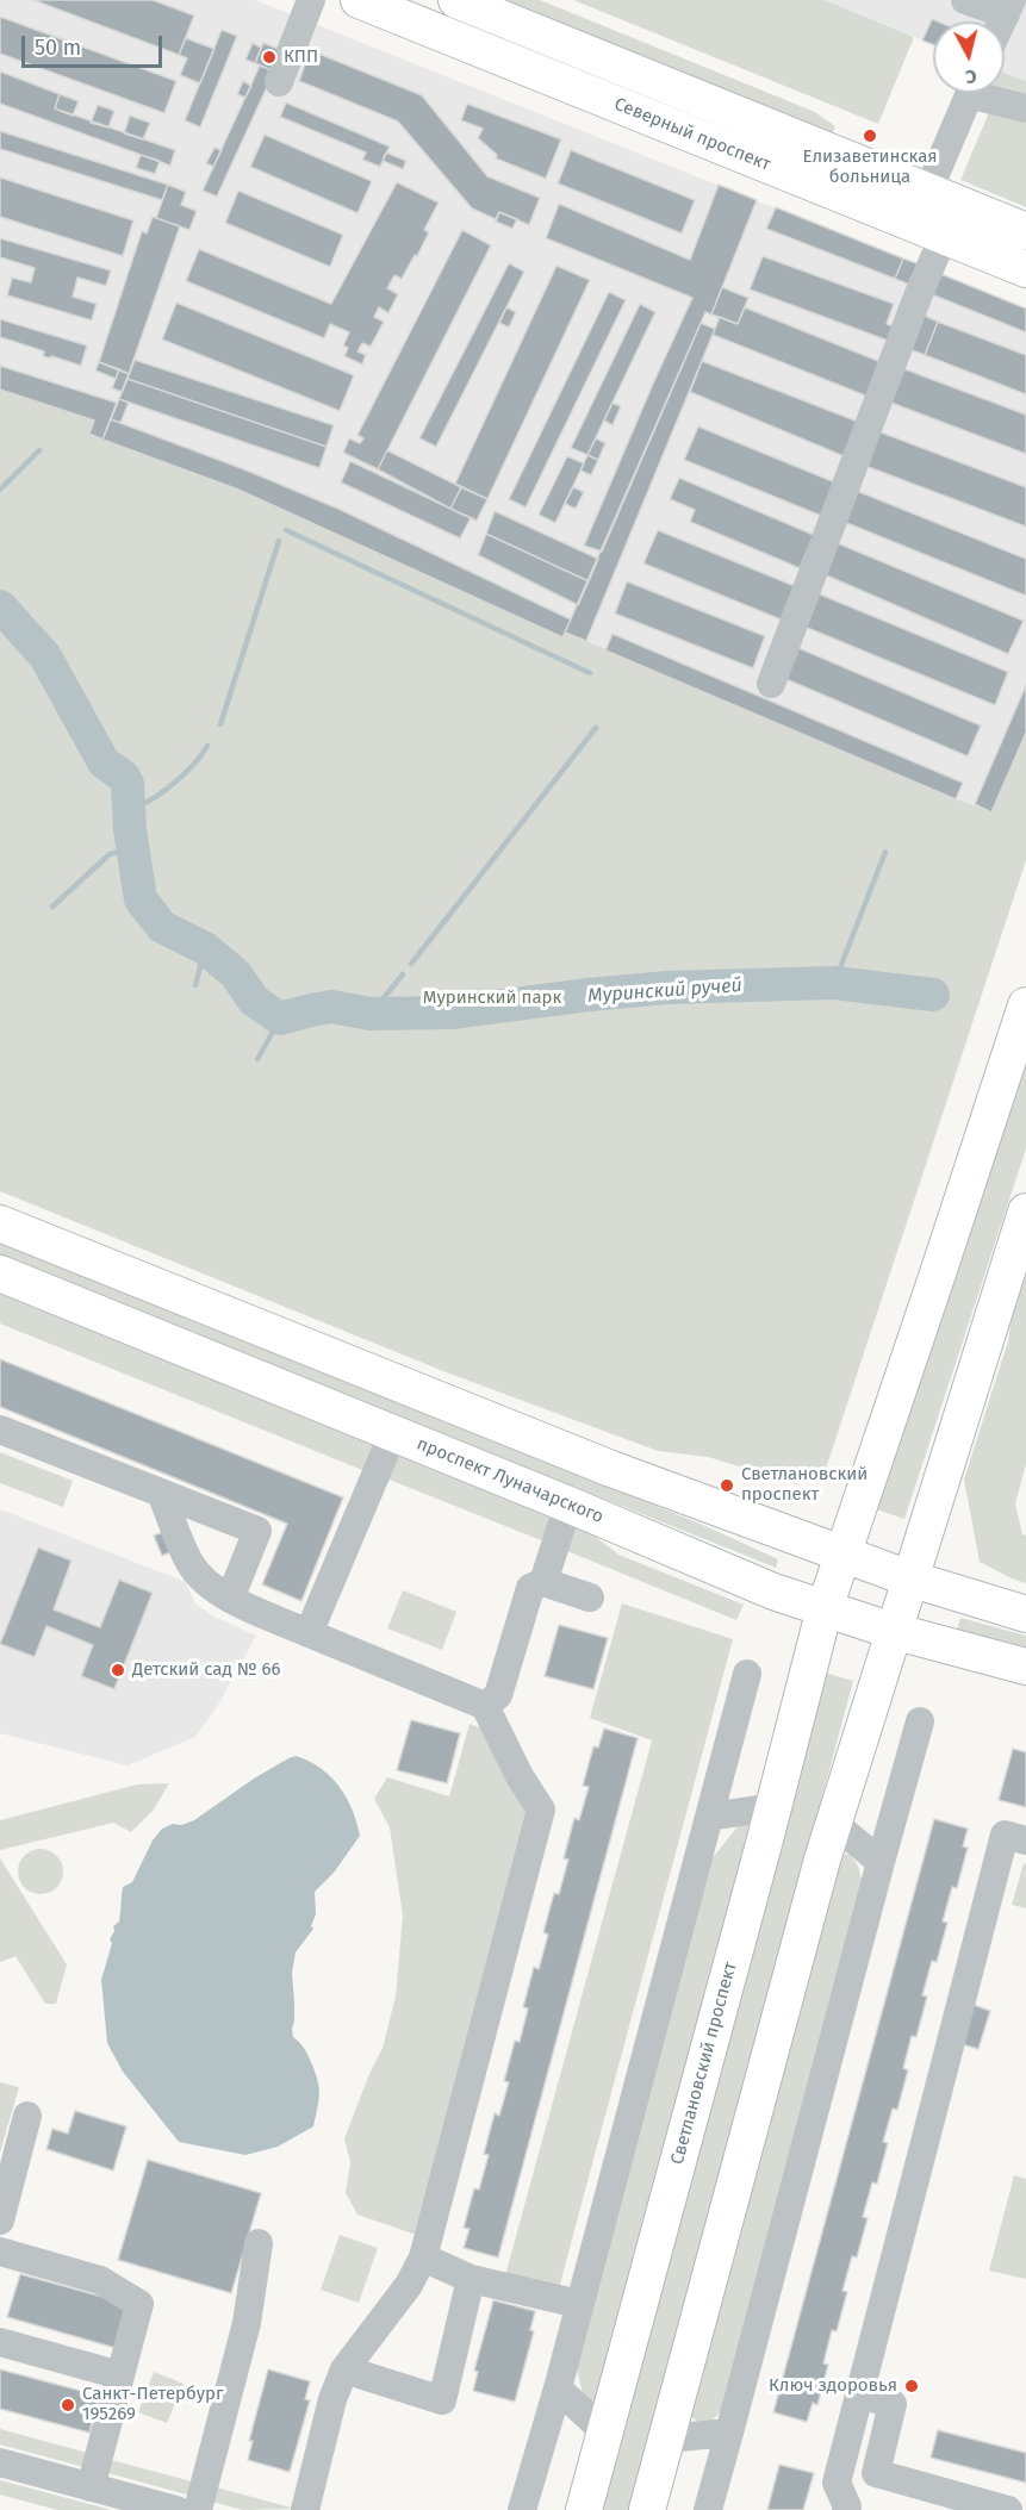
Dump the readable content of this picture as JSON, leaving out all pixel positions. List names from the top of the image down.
{
  "streets": {
    "main road": ["Северный проспект", "проспект Луначарского", "Светлановский проспект"]
  },
  "crossings": [
    ["проспект Луначарского", "Светлановский проспект"]
  ],
  "water": ["Муринский ручей"],
  "parks": ["Муринский парк"],
  "places": [
    "КПП",
    "Елизаветинская больница",
    "Светлановский проспект",
    "Детский сад № 66",
    "Ключ здоровья",
    "Санкт-Петербург 195269"
  ],
  "scale_bar": "50 m",
  "north": "bottom"
}
